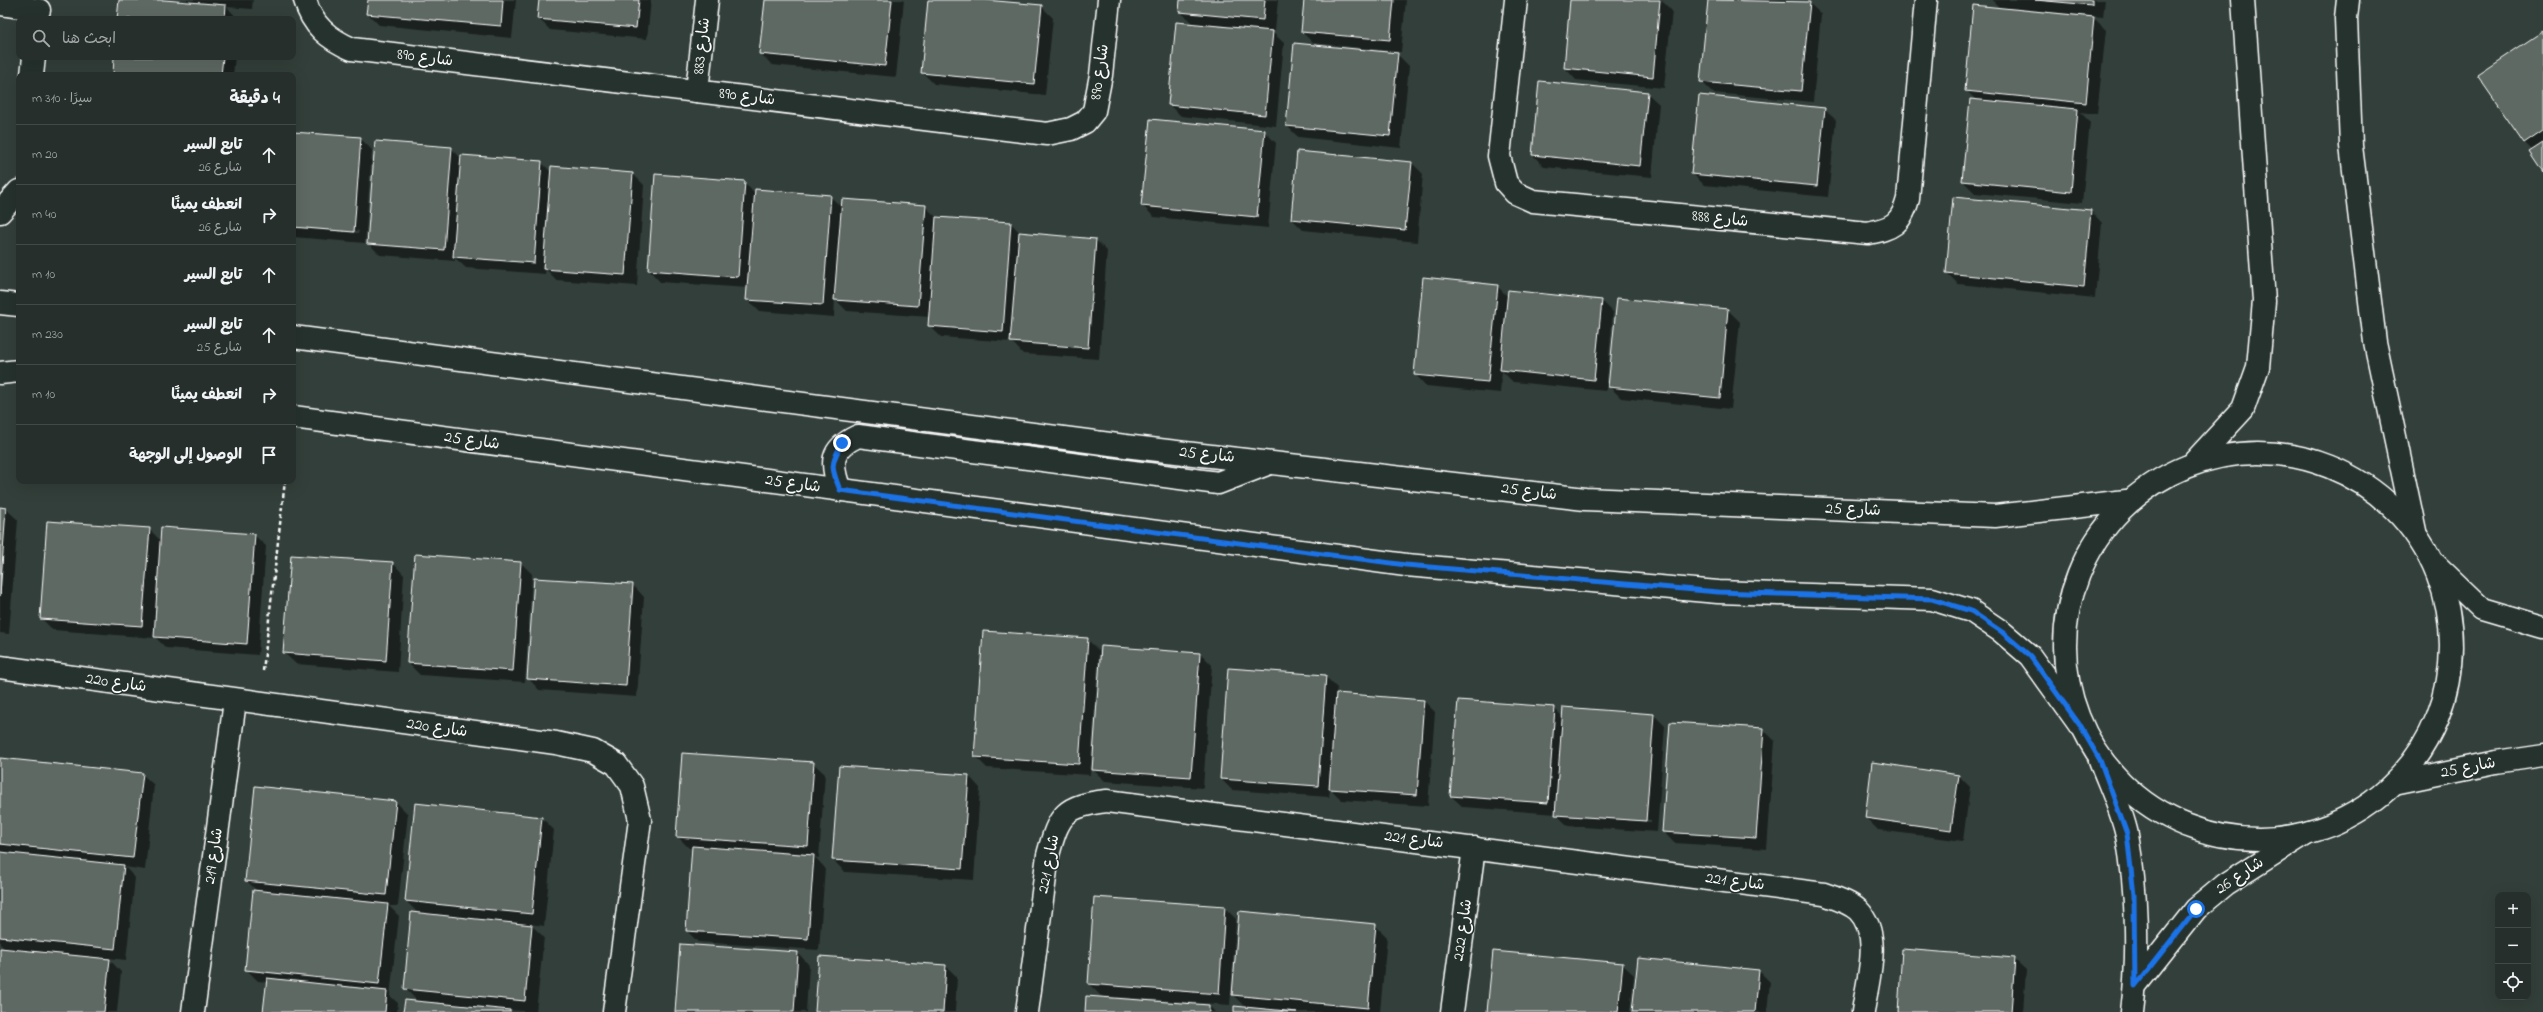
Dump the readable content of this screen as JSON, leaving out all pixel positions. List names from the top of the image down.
{
  "streets": {
    "street": [
      "شارع 883",
      "شارع 890",
      "شارع 888",
      "شارع 25",
      "شارع 220",
      "شارع 221",
      "شارع 219",
      "شارع 26",
      "شارع 222"
    ]
  },
  "crossings": [
    ["شارع 883", "شارع 890"],
    ["شارع 220", "شارع 219"],
    ["شارع 221", "شارع 222"]
  ],
  "page": {
    "search": "ابحث هنا",
    "heading": ["4 دقيقة", "سيرًا · 310 m"],
    "list": [
      ["تابع السير", "شارع 26", "20 m"],
      ["انعطف يمينًا", "شارع 26", "40 m"],
      ["تابع السير", "10 m"],
      ["تابع السير", "شارع 25", "230 m"],
      ["انعطف يمينًا", "10 m"],
      "الوصول إلى الوجهة"
    ],
    "map_buttons": ["+", "−"]
  }
}
